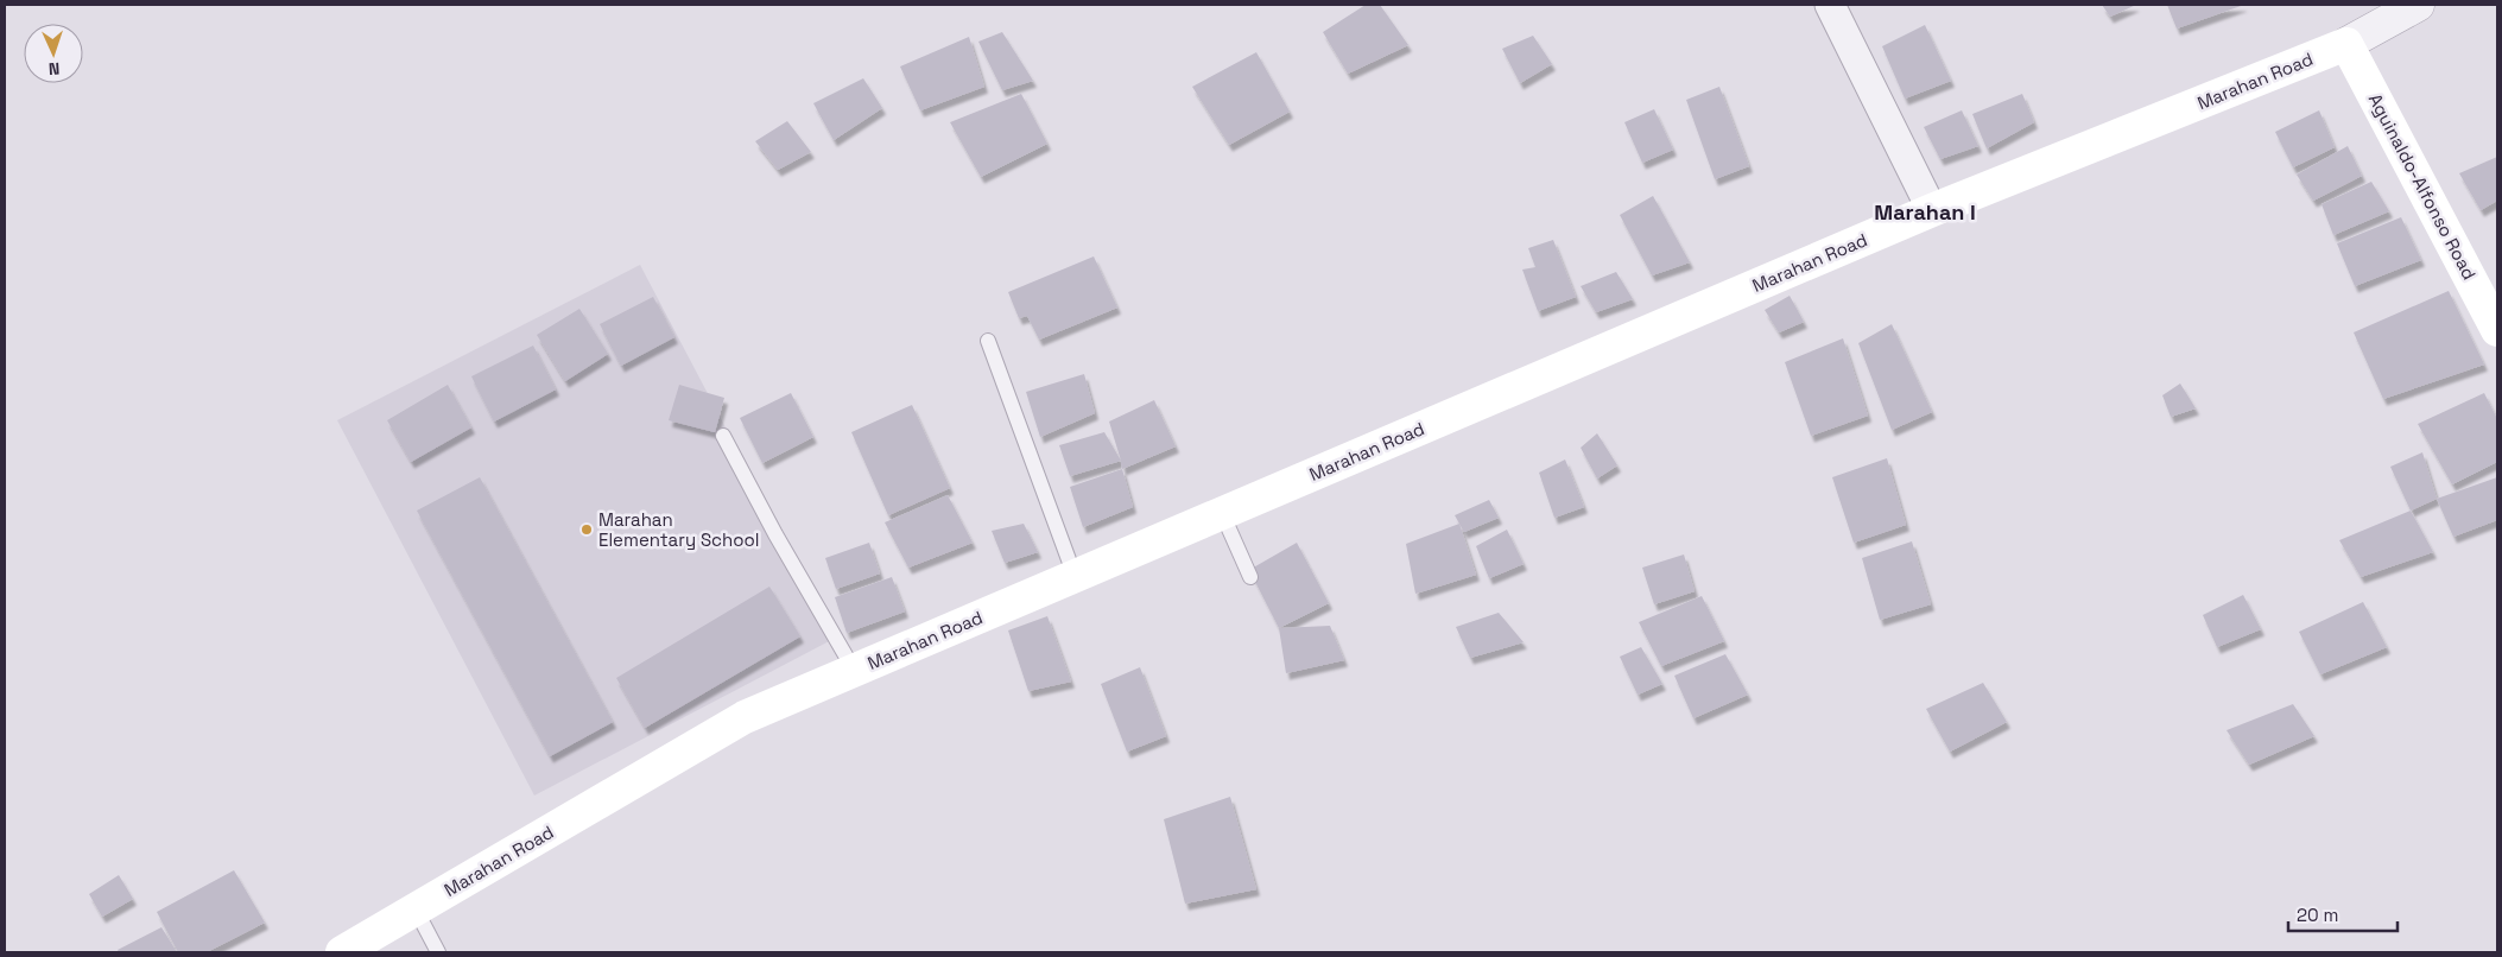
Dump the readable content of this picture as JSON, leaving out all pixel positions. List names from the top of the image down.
{
  "streets": {
    "main road": ["Marahan Road", "Aguinaldo-Alfonso Road"]
  },
  "crossings": [
    ["Marahan Road", "Aguinaldo-Alfonso Road"]
  ],
  "districts": ["Marahan I"],
  "places": ["Marahan Elementary School"],
  "scale_bar": "20 m",
  "north": "bottom"
}
